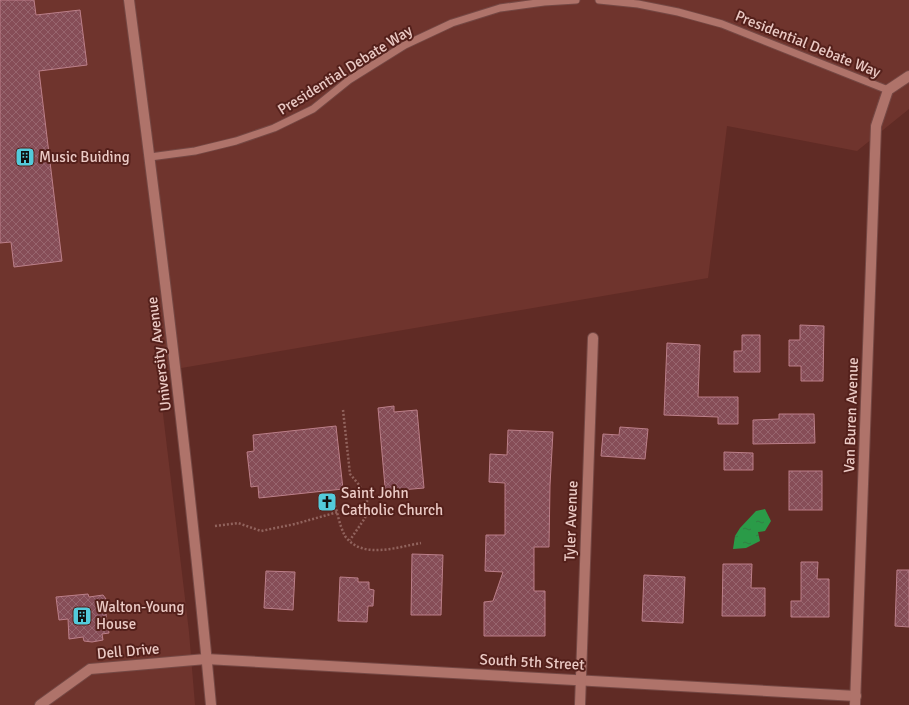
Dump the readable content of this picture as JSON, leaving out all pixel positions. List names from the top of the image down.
{
  "streets": {
    "street": [
      "University Avenue",
      "Van Buren Avenue",
      "Tyler Avenue",
      "Dell Drive",
      "South 5th Street"
    ],
    "lane": ["Presidential Debate Way"]
  },
  "crossings": [
    ["Presidential Debate Way", "University Avenue"],
    ["Presidential Debate Way", "Van Buren Avenue"],
    ["University Avenue", "Dell Drive"],
    ["University Avenue", "South 5th Street"],
    ["Van Buren Avenue", "South 5th Street"],
    ["Tyler Avenue", "South 5th Street"],
    ["Dell Drive", "South 5th Street"]
  ],
  "places": {
    "building": ["Music Buiding", "Walton-Young House"],
    "church": ["Saint John Catholic Church"]
  }
}
